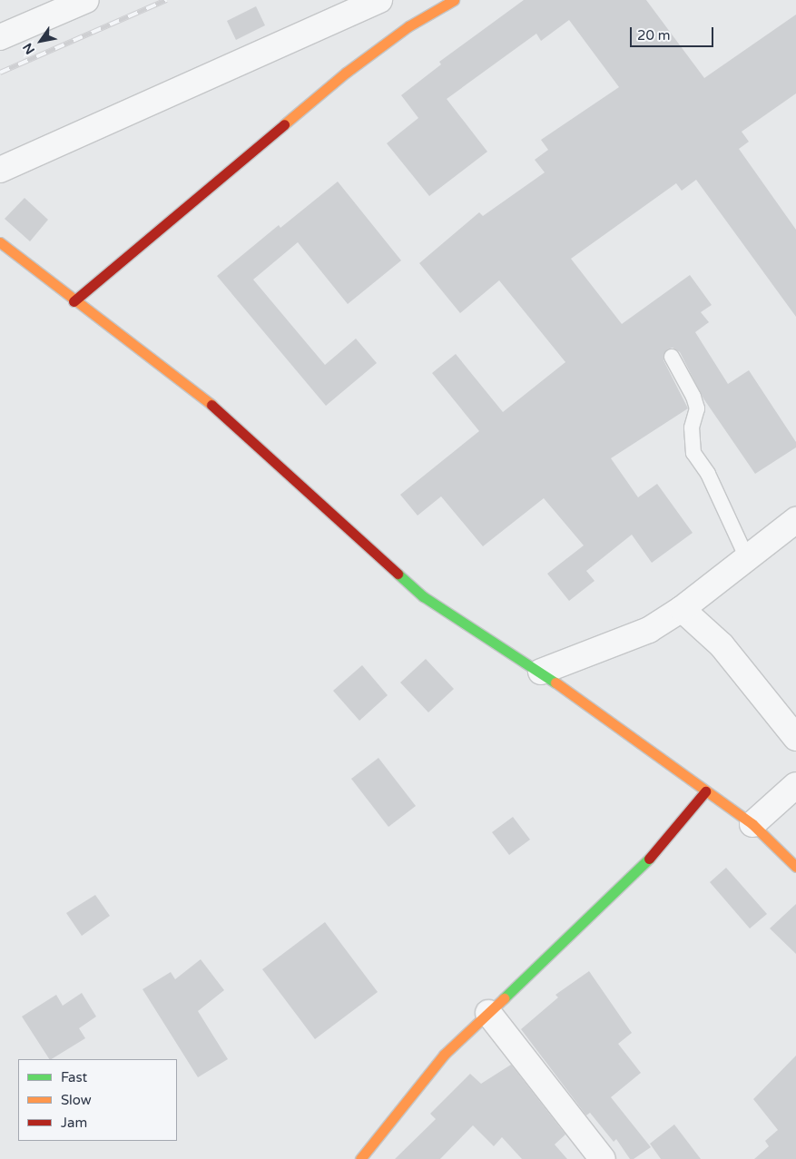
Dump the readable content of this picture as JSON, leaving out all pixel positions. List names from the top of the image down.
{
  "legend": ["Fast", "Slow", "Jam"],
  "scale_bar": "20 m",
  "north": "bottom left"
}
